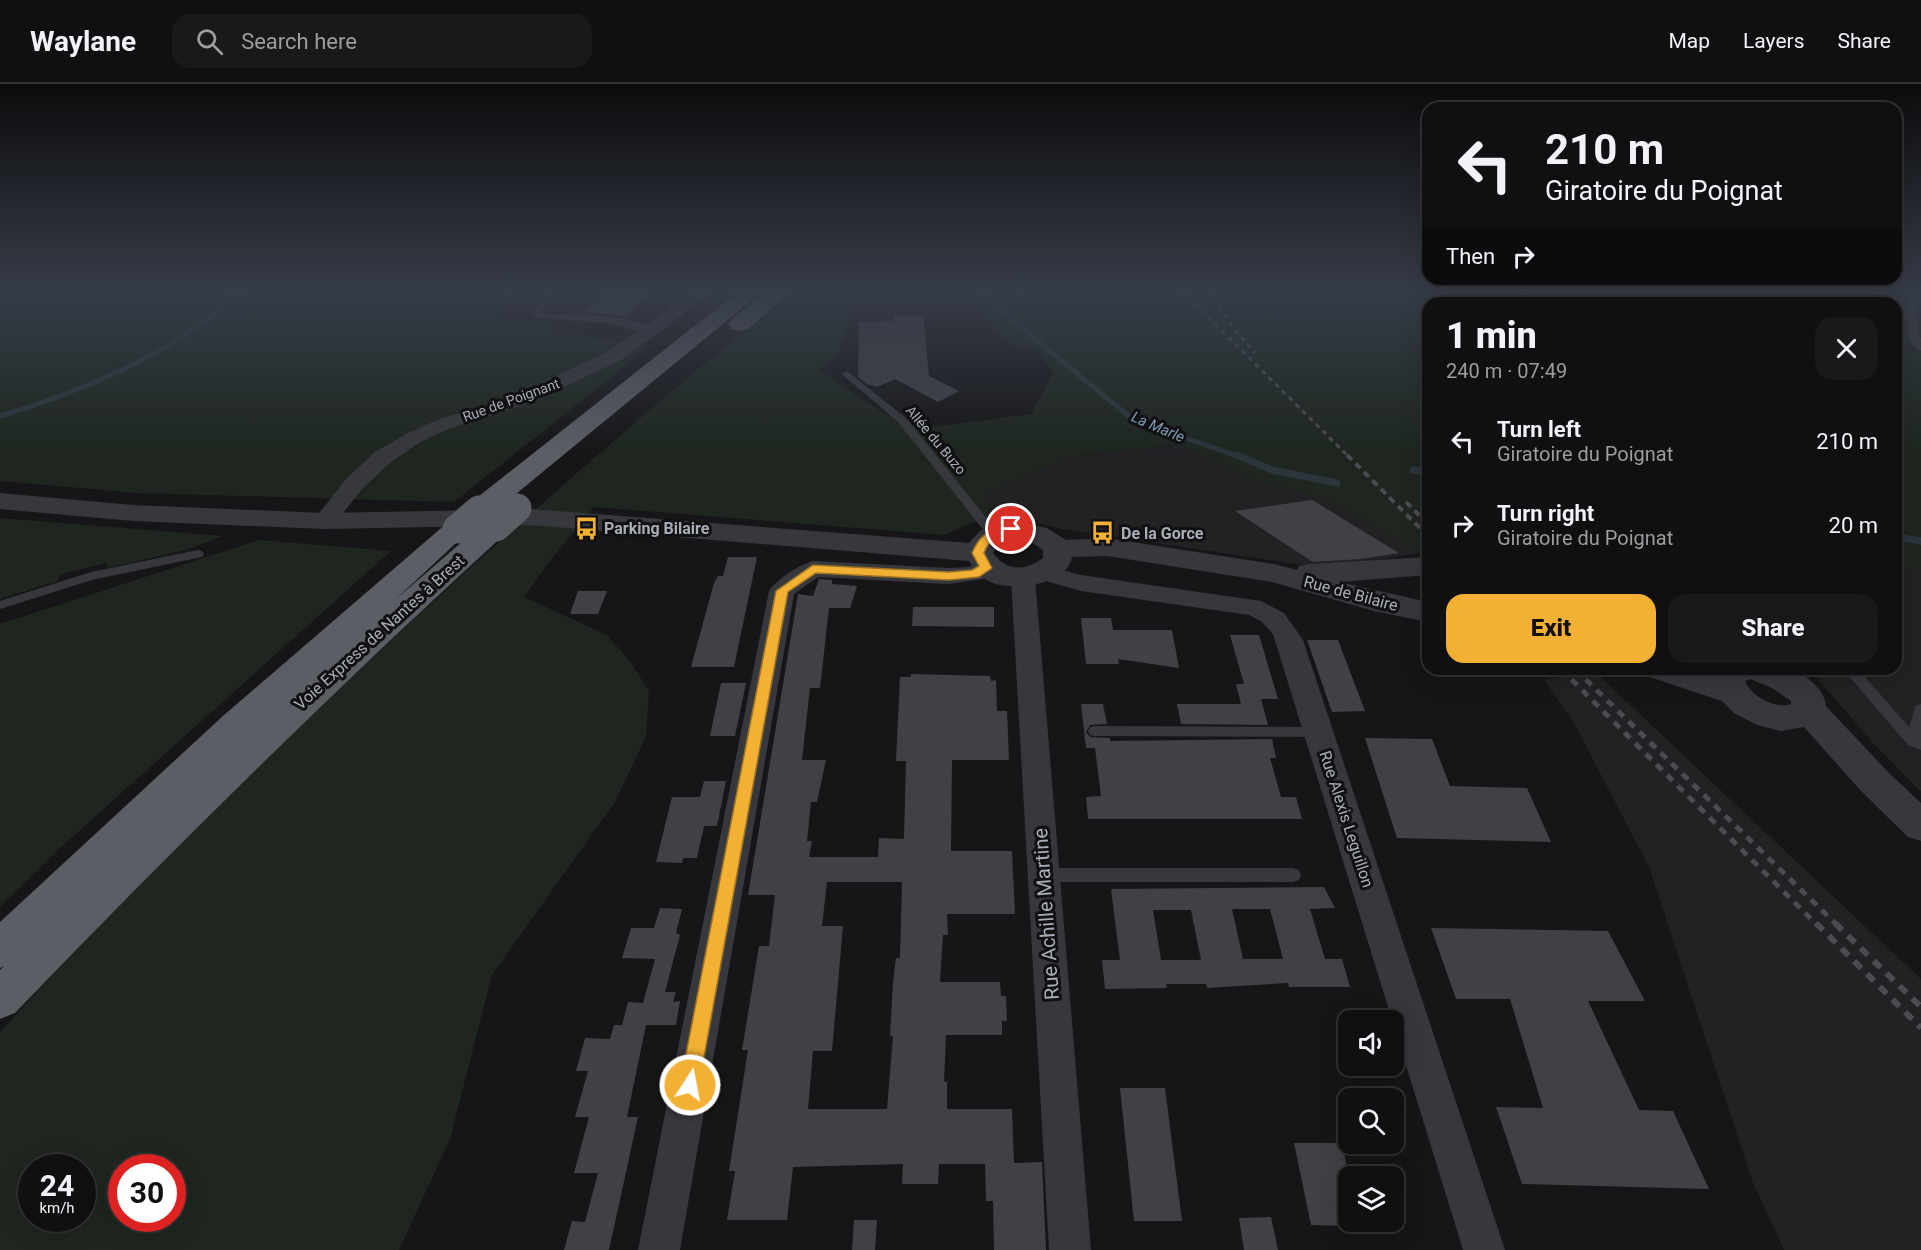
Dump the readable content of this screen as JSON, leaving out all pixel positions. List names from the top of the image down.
{
  "streets": {
    "highway": ["Voie Express de Nantes à Brest"],
    "street": [
      "Rue de Poignant",
      "Rue de Bilaire",
      "Rue Alexis Leguillon",
      "Rue Achille Martine"
    ],
    "lane": ["Allée du Buzo"]
  },
  "crossings": [
    ["Allée du Buzo", "Rue de Bilaire"],
    ["Rue de Bilaire", "Rue Alexis Leguillon"],
    ["Rue de Bilaire", "Rue Achille Martine"],
    ["Rue Alexis Leguillon", "Rue Achille Martine"]
  ],
  "water": ["La Marle"],
  "places": {
    "bus stop": ["Parking Bilaire", "De la Gorce"]
  },
  "page": {
    "header": "Waylane",
    "search": "Search here",
    "nav": ["Map", "Layers", "Share"],
    "turn": ["210 m", "Giratoire du Poignat"],
    "then": "Then",
    "heading": ["1 min", "240 m · 07:49"],
    "list": [
      {
        "name": "Turn left",
        "note": "Giratoire du Poignat",
        "value": "210 m"
      },
      {
        "name": "Turn right",
        "note": "Giratoire du Poignat",
        "value": "20 m"
      }
    ],
    "buttons": ["Exit", "Share"],
    "speed": "24 km/h",
    "limit": "30"
  }
}
